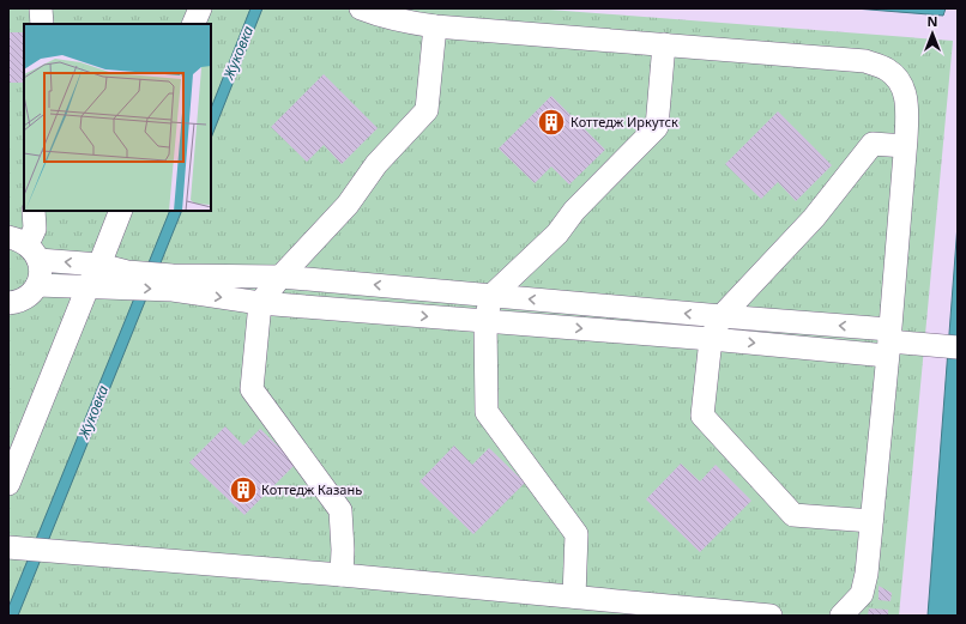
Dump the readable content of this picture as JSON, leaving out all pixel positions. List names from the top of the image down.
{
  "water": ["Жуковка"],
  "places": {
    "building": ["Коттедж Иркутск", "Коттедж Казань"]
  },
  "north": "top"
}
